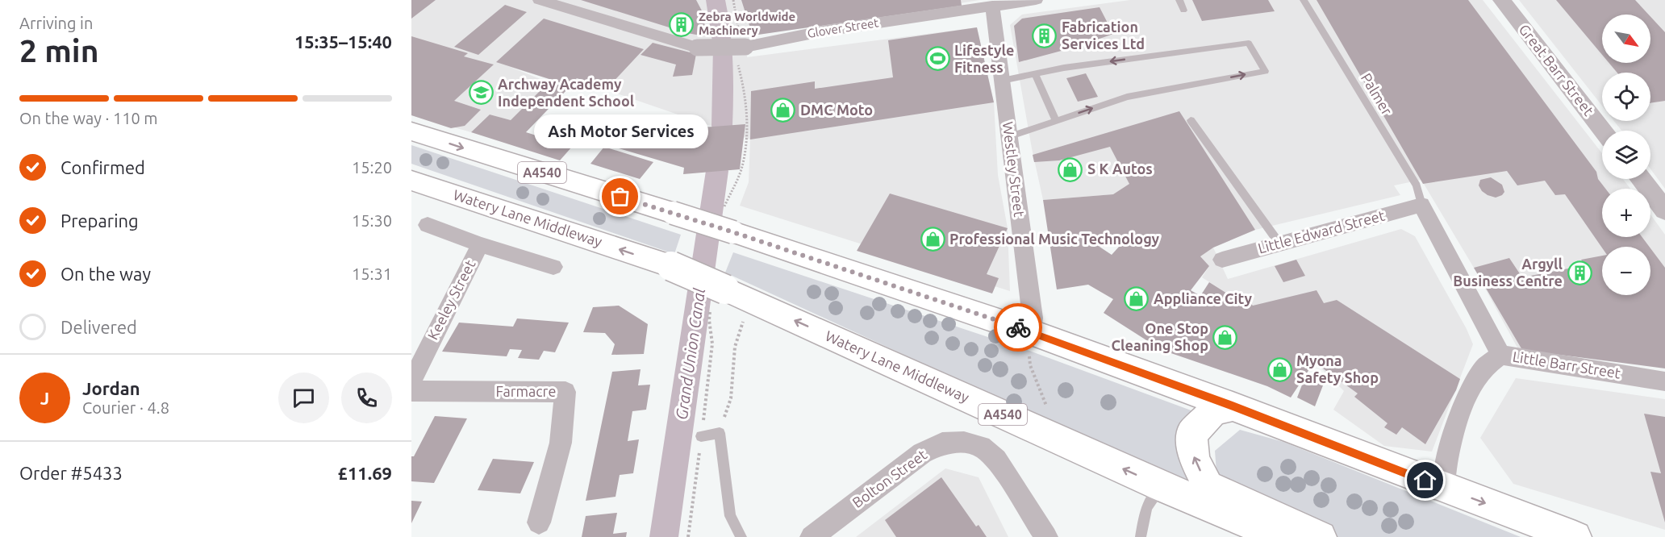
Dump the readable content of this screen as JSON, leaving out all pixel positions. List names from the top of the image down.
{
  "streets": {
    "highway": ["A4540", "Watery Lane Middleway"],
    "street": [
      "Glover Street",
      "Great Barr Street",
      "Westley Street",
      "Little Edward Street",
      "Keeley Street",
      "Little Barr Street",
      "Farmacre",
      "Bolton Street"
    ],
    "lane": ["Palmer"]
  },
  "crossings": [
    ["Glover Street", "Westley Street"],
    ["Palmer", "Little Edward Street"],
    ["Westley Street", "A4540"],
    ["A4540", "Little Barr Street"]
  ],
  "water": ["Grand Union Canal"],
  "places": {
    "building": ["Zebra Worldwide Machinery", "Fabrication Services Ltd", "Argyll Business Centre"],
    "sports": ["Lifestyle Fitness"],
    "school or university": ["Archway Academy Independent School"],
    "shop": [
      "DMC Moto",
      "S K Autos",
      "Professional Music Technology",
      "Appliance City",
      "One Stop Cleaning Shop",
      "Myona Safety Shop"
    ],
    "other": ["Ash Motor Services"]
  },
  "north": "bottom right",
  "page": {
    "heading": ["2 min", "Arriving in", "15:35–15:40"],
    "panel": [
      "Jordan",
      "Courier · 4.8",
      "Order #5433",
      "£11.69"
    ],
    "map_buttons": ["+", "−"],
    "bar": "On the way · 110 m",
    "bubble": "Ash Motor Services",
    "list": [
      ["Confirmed", "15:20"],
      ["Preparing", "15:30"],
      ["On the way", "15:31"],
      "Delivered"
    ],
    "round": "J"
  }
}
